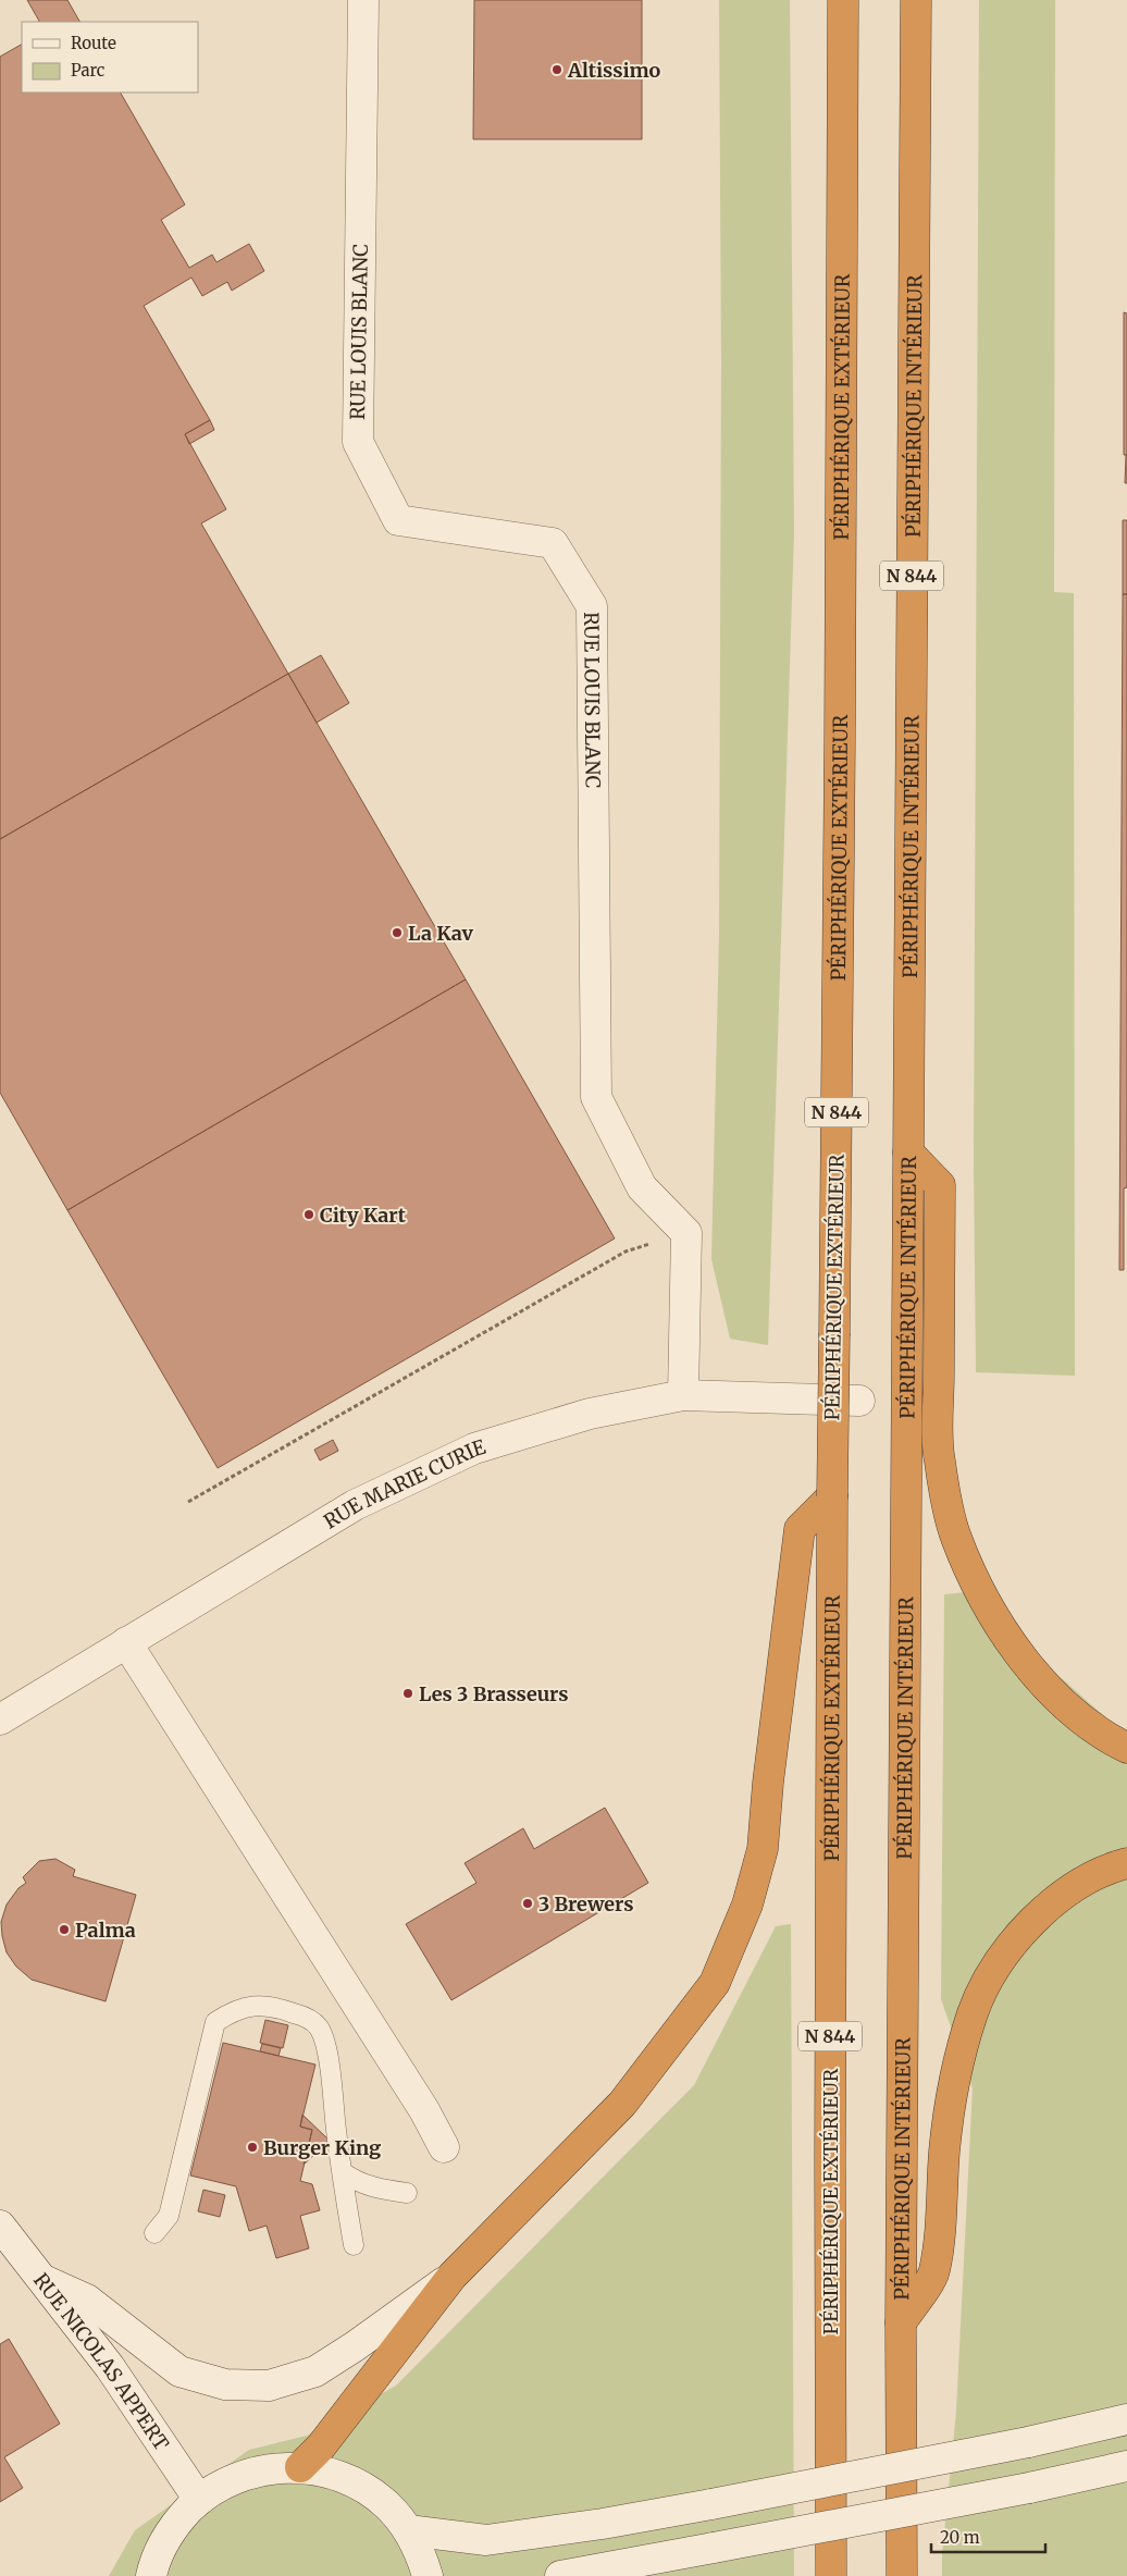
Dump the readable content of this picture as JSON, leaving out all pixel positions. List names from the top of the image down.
{
  "streets": {
    "highway": ["PÉRIPHÉRIQUE EXTÉRIEUR", "PÉRIPHÉRIQUE INTÉRIEUR", "N 844"],
    "street": ["RUE LOUIS BLANC", "RUE MARIE CURIE", "RUE NICOLAS APPERT"]
  },
  "places": [
    "Altissimo",
    "La Kav",
    "City Kart",
    "Les 3 Brasseurs",
    "3 Brewers",
    "Palma",
    "Burger King"
  ],
  "legend": ["Route", "Parc"],
  "scale_bar": "20 m"
}
